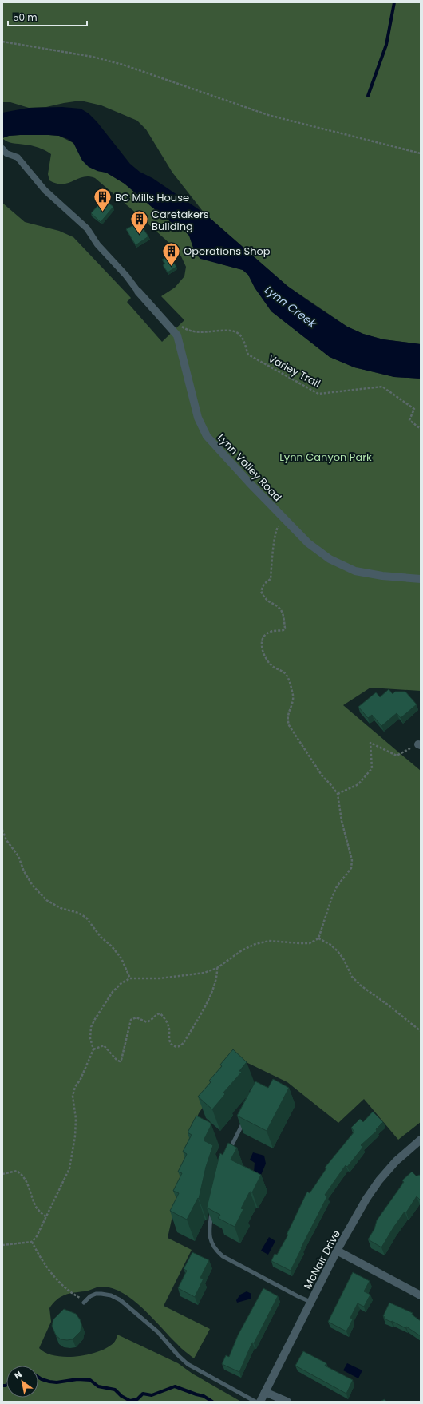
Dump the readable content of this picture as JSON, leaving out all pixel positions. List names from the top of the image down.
{
  "streets": {
    "street": ["Lynn Valley Road", "McNair Drive"],
    "path": ["Varley Trail"]
  },
  "crossings": [
    ["Varley Trail", "Lynn Valley Road"]
  ],
  "water": ["Lynn Creek"],
  "parks": ["Lynn Canyon Park"],
  "places": {
    "building": ["BC Mills House", "Caretakers Building", "Operations Shop"]
  },
  "scale_bar": "50 m",
  "north": "top left"
}
